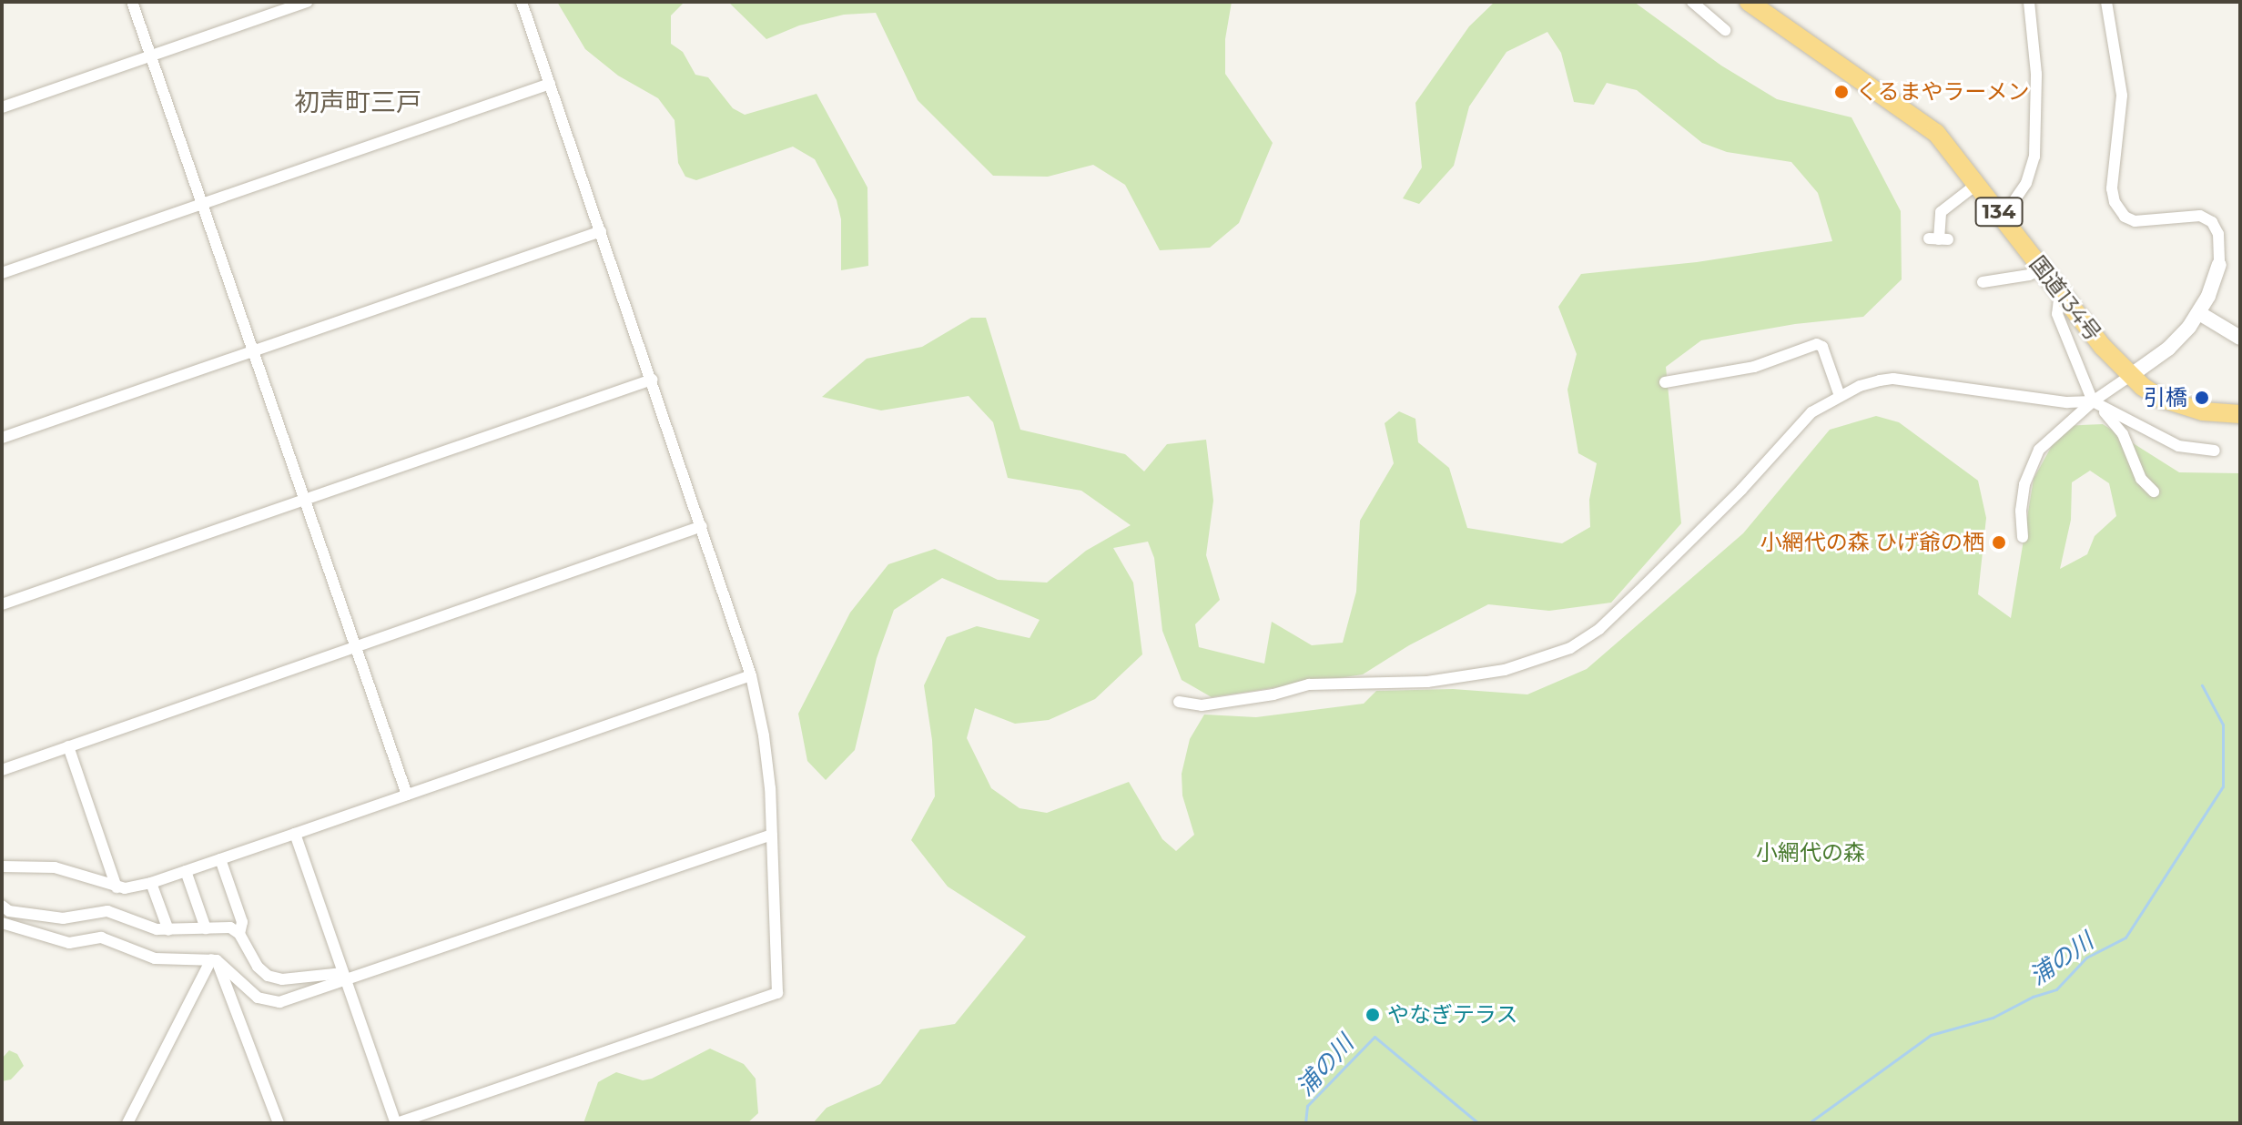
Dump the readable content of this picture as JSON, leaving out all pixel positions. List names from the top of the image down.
{
  "streets": {
    "highway": ["134", "国道134号"]
  },
  "districts": ["初声町三戸"],
  "water": ["浦の川"],
  "parks": ["小網代の森"],
  "places": [
    "くるまやラーメン",
    "引橋",
    "小網代の森 ひげ爺の栖",
    "やなぎテラス"
  ]
}
